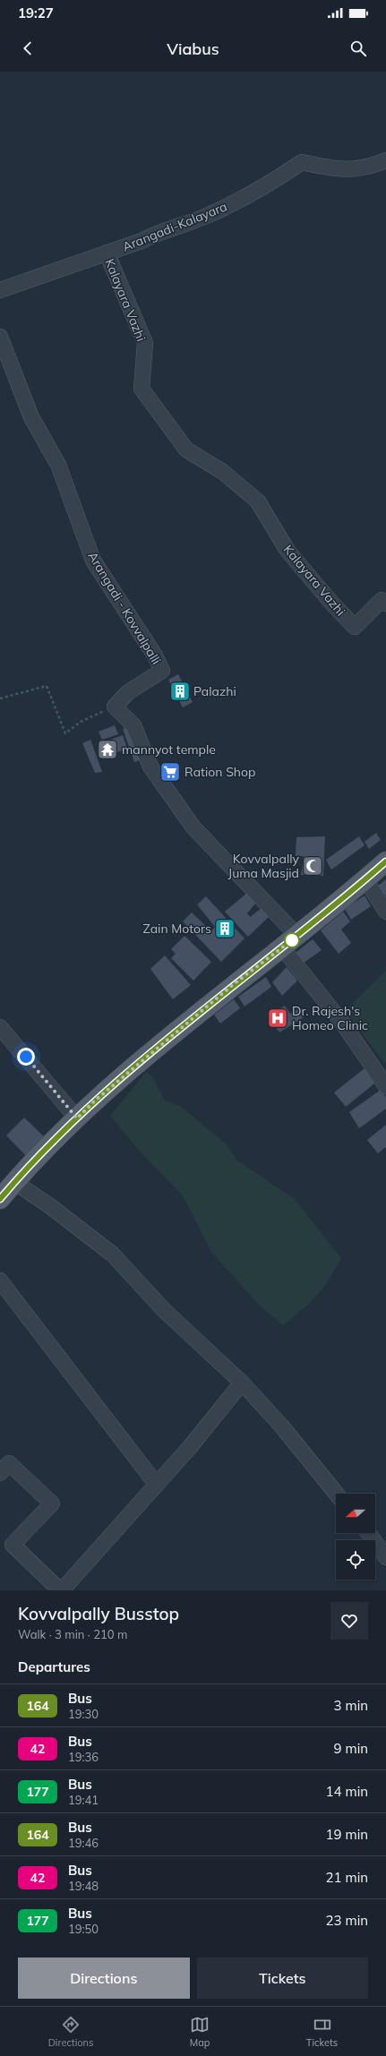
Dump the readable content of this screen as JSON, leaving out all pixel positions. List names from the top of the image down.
{
  "streets": {
    "street": ["Arangadi-Kalayara", "Kalayara Vazhi", "Arangadi - Kovvalpalli"]
  },
  "crossings": [
    ["Arangadi-Kalayara", "Kalayara Vazhi"]
  ],
  "places": {
    "building": ["Palazhi", "Zain Motors"],
    "temple": ["mannyot temple"],
    "supermarket": ["Ration Shop"],
    "mosque": ["Kovvalpally Juma Masjid"],
    "hospital": ["Dr. Rajesh's Homeo Clinic"]
  },
  "lines": ["bus line 164"],
  "north": "left",
  "page": {
    "status": "19:27",
    "header": "Viabus",
    "heading": [
      ["Kovvalpally Busstop", "Walk · 3 min · 210 m"],
      "Departures"
    ],
    "list": [
      {
        "mark": "164",
        "name": "Bus",
        "note": "19:30",
        "value": "3 min"
      },
      {
        "mark": "42",
        "name": "Bus",
        "note": "19:36",
        "value": "9 min"
      },
      {
        "mark": "177",
        "name": "Bus",
        "note": "19:41",
        "value": "14 min"
      },
      {
        "mark": "164",
        "name": "Bus",
        "note": "19:46",
        "value": "19 min"
      },
      {
        "mark": "42",
        "name": "Bus",
        "note": "19:48",
        "value": "21 min"
      },
      {
        "mark": "177",
        "name": "Bus",
        "note": "19:50",
        "value": "23 min"
      }
    ],
    "buttons": ["Directions", "Tickets"],
    "tabs": ["Directions", "Map", "Tickets"]
  }
}
